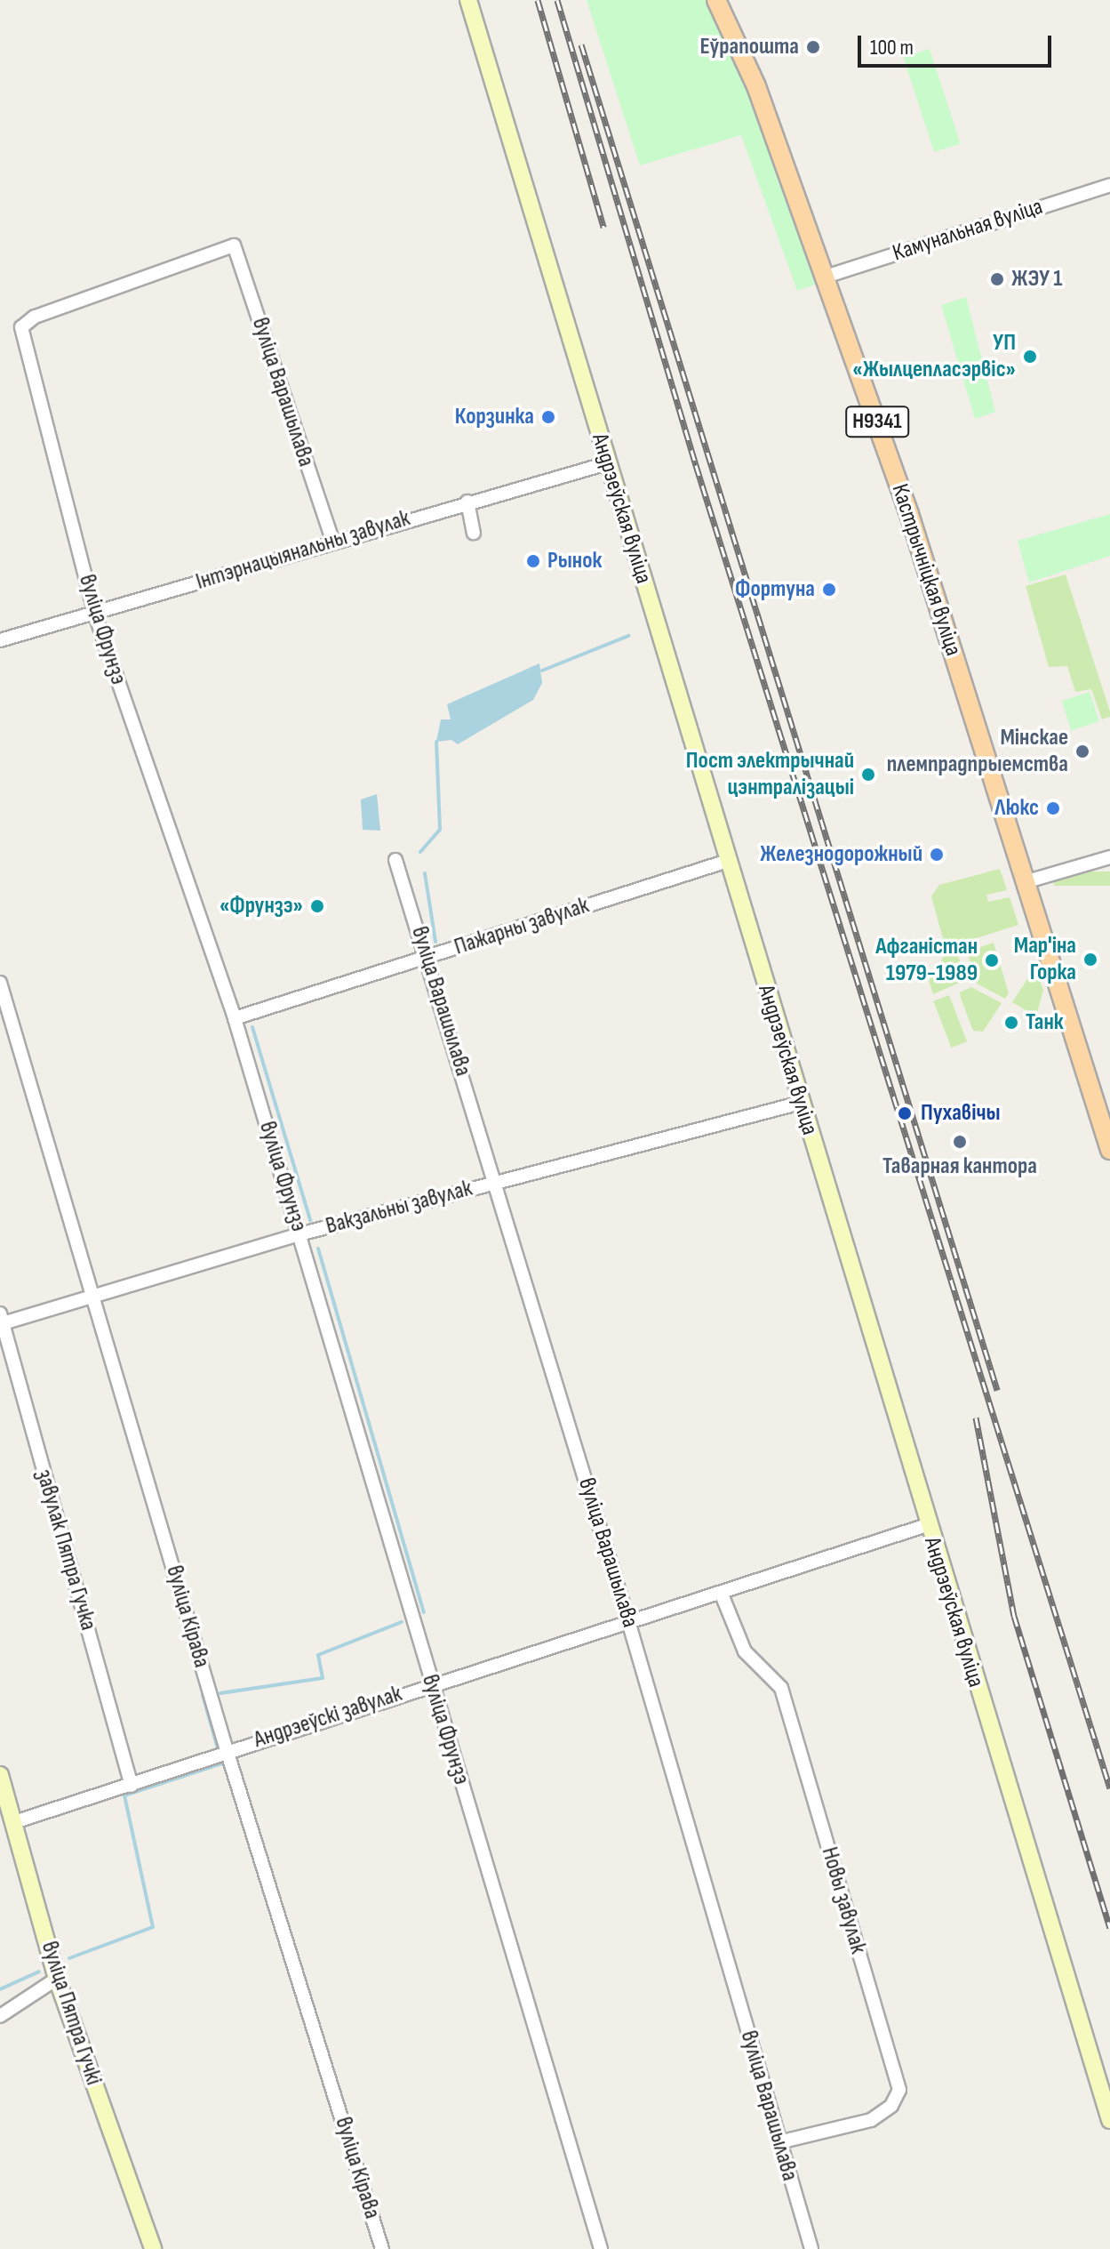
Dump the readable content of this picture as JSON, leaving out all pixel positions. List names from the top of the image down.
{
  "streets": {
    "main road": [
      "Н9341",
      "Андрэеўская вуліца",
      "Кастрычніцкая вуліца",
      "вуліца Пятра Гучкі"
    ],
    "street": [
      "Камунальная вуліца",
      "вуліца Варашылава",
      "Інтэрнацыянальны завулак",
      "вуліца Фрунзэ",
      "Пажарны завулак",
      "Вакзальны завулак",
      "завулак Пятра Гучка",
      "вуліца Кірава",
      "Андрэеўскі завулак",
      "Новы завулак"
    ]
  },
  "crossings": [
    ["Камунальная вуліца", "Кастрычніцкая вуліца"],
    ["вуліца Варашылава", "Інтэрнацыянальны завулак"],
    ["вуліца Варашылава", "вуліца Фрунзэ"],
    ["вуліца Варашылава", "Пажарны завулак"],
    ["вуліца Варашылава", "Вакзальны завулак"],
    ["вуліца Варашылава", "Андрэеўскі завулак"],
    ["вуліца Варашылава", "Новы завулак"],
    ["Андрэеўская вуліца", "Інтэрнацыянальны завулак"],
    ["Андрэеўская вуліца", "Пажарны завулак"],
    ["Андрэеўская вуліца", "Вакзальны завулак"],
    ["Андрэеўская вуліца", "Андрэеўскі завулак"],
    ["Інтэрнацыянальны завулак", "вуліца Фрунзэ"],
    ["вуліца Фрунзэ", "Пажарны завулак"],
    ["вуліца Фрунзэ", "Вакзальны завулак"],
    ["вуліца Фрунзэ", "Андрэеўскі завулак"],
    ["Вакзальны завулак", "завулак Пятра Гучка"],
    ["Вакзальны завулак", "вуліца Кірава"],
    ["завулак Пятра Гучка", "Андрэеўскі завулак"],
    ["вуліца Кірава", "Андрэеўскі завулак"],
    ["Андрэеўскі завулак", "Новы завулак"],
    ["Андрэеўскі завулак", "вуліца Пятра Гучкі"]
  ],
  "places": [
    "Еўрапошта",
    "ЖЭУ 1",
    "УП «Жылцепласэрвіс»",
    "Корзинка",
    "Рынок",
    "Фортуна",
    "Мінскае племпрадпрыемства",
    "Пост электрычнай цэнтралізацыі",
    "Люкс",
    "Железнодорожный",
    "«Фрунзэ»",
    "Мар'іна Горка",
    "Афганістан 1979-1989",
    "Танк",
    "Пухавічы",
    "Таварная кантора"
  ],
  "scale_bar": "100 m"
}
